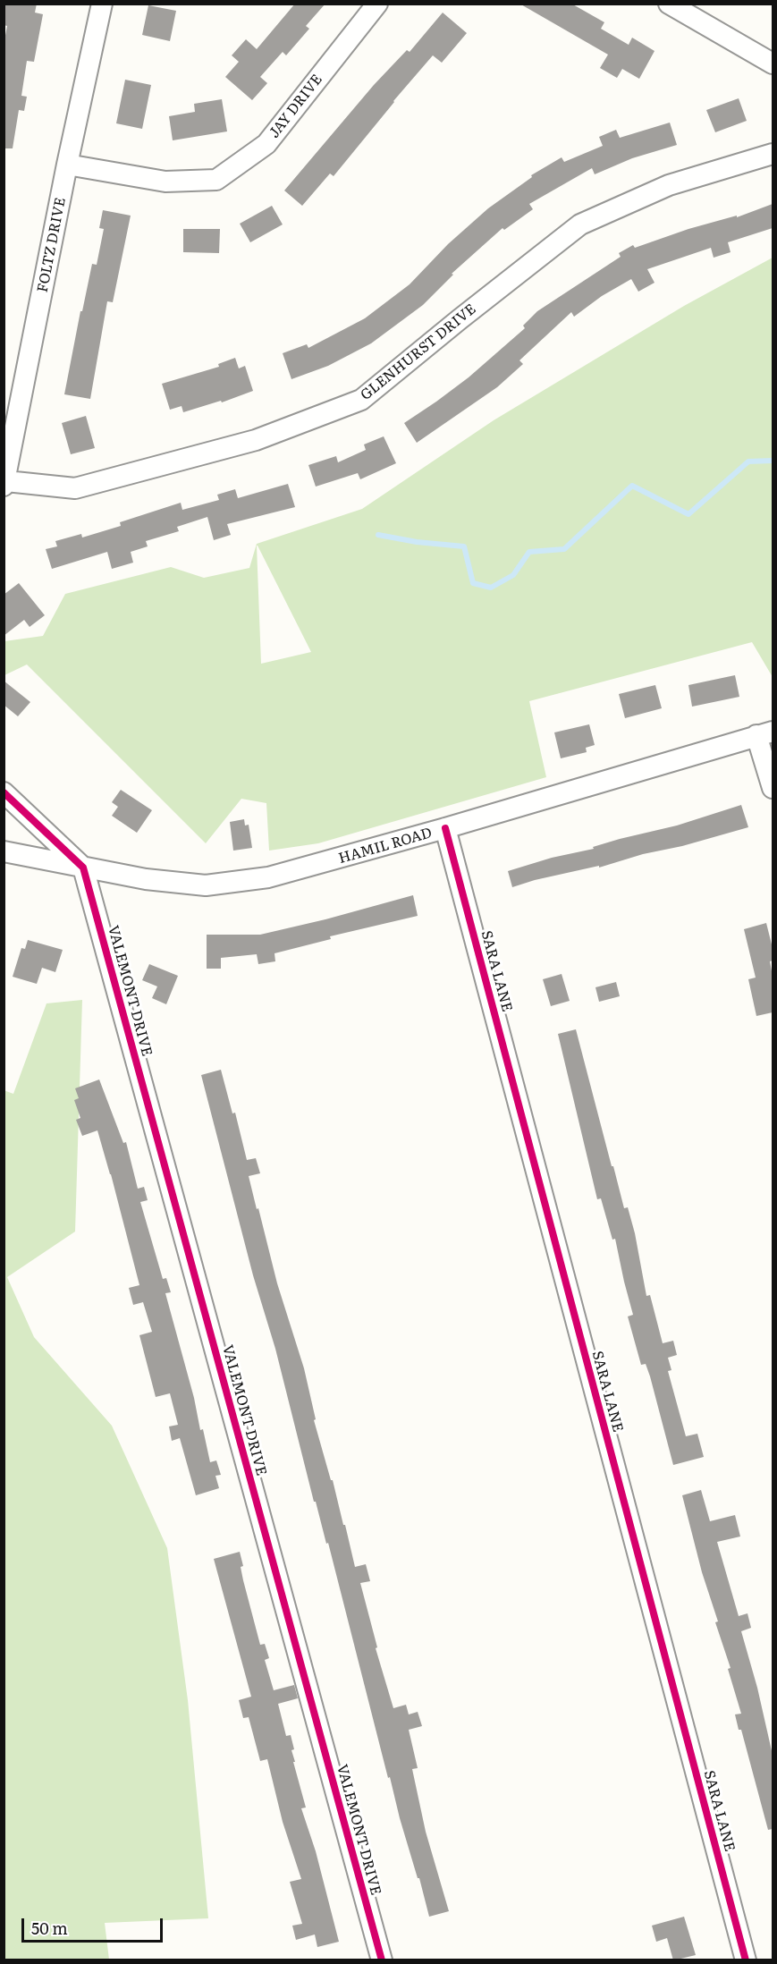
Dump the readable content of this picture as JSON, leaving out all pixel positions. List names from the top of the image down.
{
  "streets": {
    "street": [
      "JAY DRIVE",
      "FOLTZ DRIVE",
      "GLENHURST DRIVE",
      "HAMIL ROAD",
      "SARA LANE",
      "VALEMONT DRIVE"
    ]
  },
  "crossings": [
    ["JAY DRIVE", "FOLTZ DRIVE"],
    ["FOLTZ DRIVE", "GLENHURST DRIVE"],
    ["HAMIL ROAD", "SARA LANE"],
    ["HAMIL ROAD", "VALEMONT DRIVE"]
  ],
  "scale_bar": "50 m"
}
